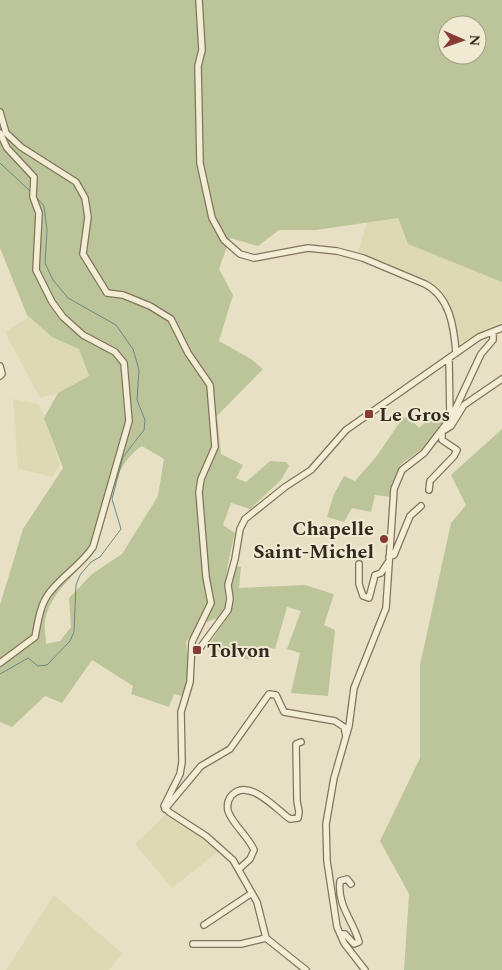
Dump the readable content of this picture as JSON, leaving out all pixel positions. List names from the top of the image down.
{
  "places": {
    "transit": ["Le Gros", "Tolvon"],
    "other": ["Chapelle Saint-Michel"]
  },
  "north": "right"
}
